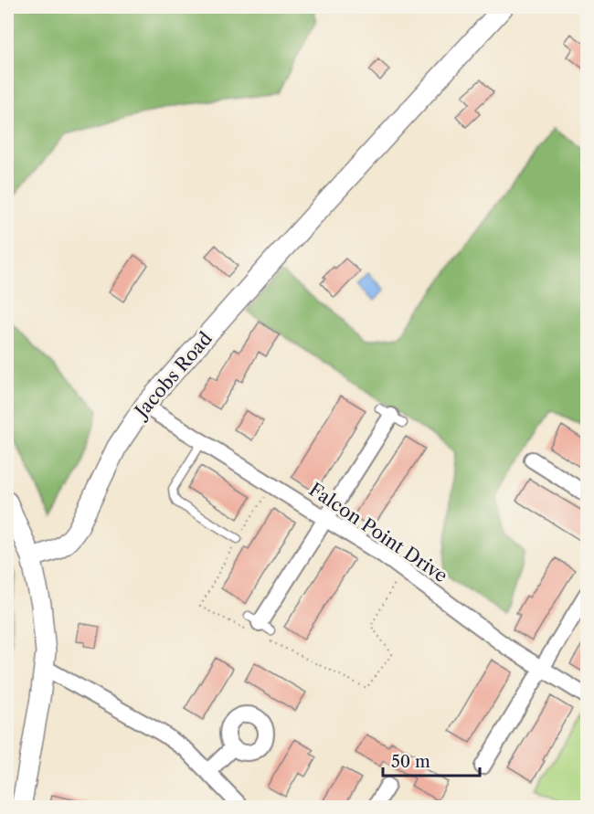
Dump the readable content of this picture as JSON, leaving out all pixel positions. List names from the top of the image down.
{
  "streets": {
    "street": ["Jacobs Road", "Falcon Point Drive"]
  },
  "crossings": [
    ["Jacobs Road", "Falcon Point Drive"]
  ],
  "scale_bar": "50 m"
}
